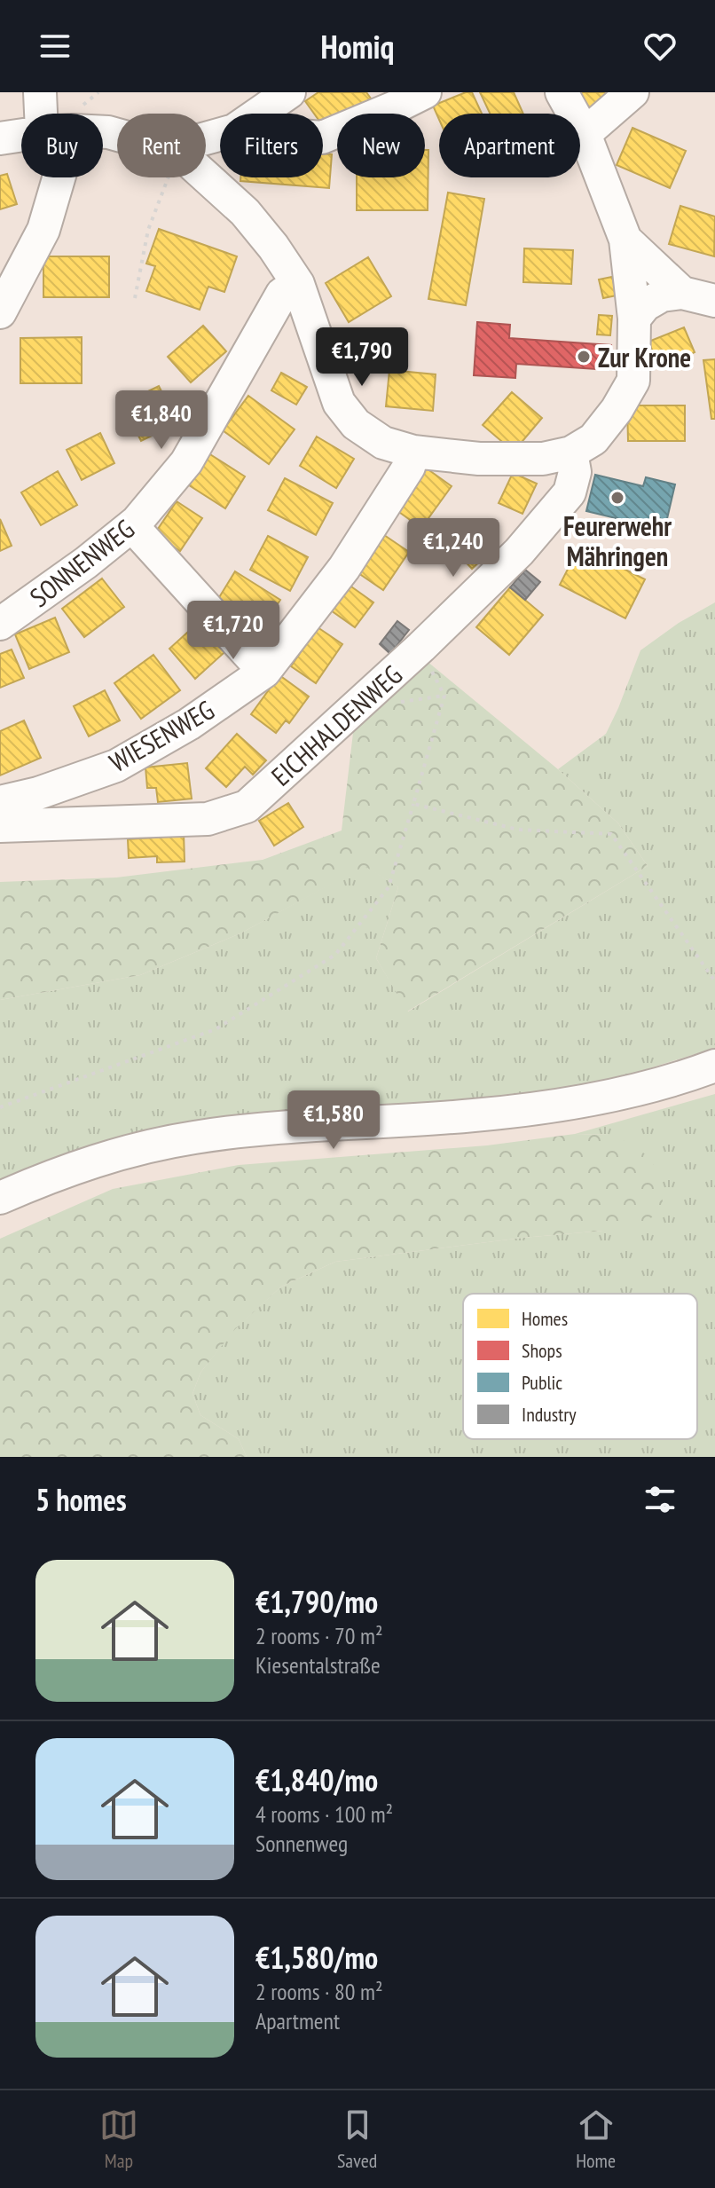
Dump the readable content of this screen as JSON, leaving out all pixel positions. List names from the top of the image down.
{
  "streets": {
    "street": ["SONNENWEG", "EICHHALDENWEG", "WIESENWEG"]
  },
  "places": ["Zur Krone", "Feurerwehr Mähringen"],
  "legend": [
    "Homes",
    "Shops",
    "Public",
    "Industry"
  ],
  "page": {
    "header": "Homiq",
    "chip": [
      "Buy",
      "Rent",
      "Filters",
      "New",
      "Apartment"
    ],
    "price": [
      "€1,790",
      "€1,840",
      "€1,240",
      "€1,720",
      "€1,580"
    ],
    "heading": "5 homes",
    "list": [
      {
        "name": "€1,790/mo",
        "note": "2 rooms · 70 m² · Kiesentalstraße"
      },
      {
        "name": "€1,840/mo",
        "note": "4 rooms · 100 m² · Sonnenweg"
      },
      {
        "name": "€1,580/mo",
        "note": "2 rooms · 80 m² · Apartment"
      }
    ],
    "tabs": ["Map", "Saved", "Home"]
  }
}
